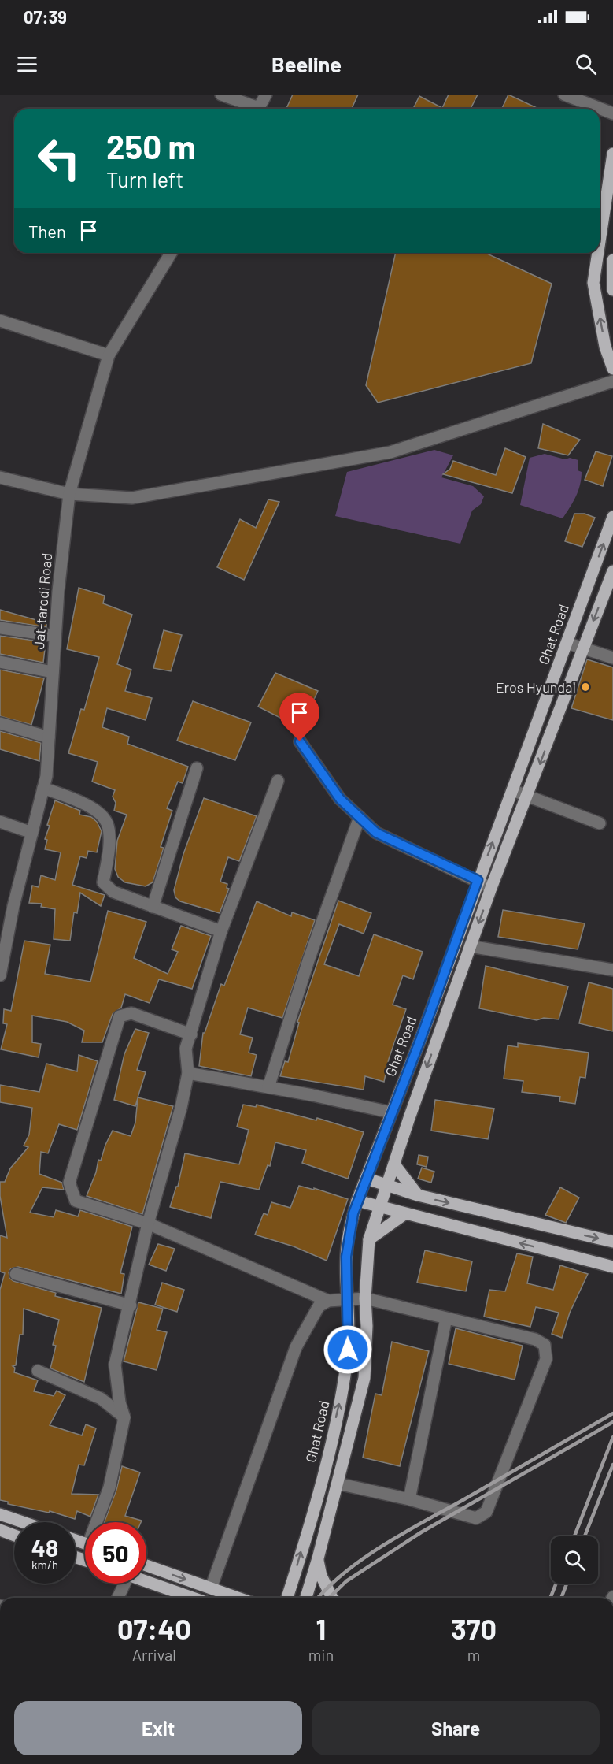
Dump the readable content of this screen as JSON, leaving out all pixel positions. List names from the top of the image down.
{
  "streets": {
    "main road": ["Ghat Road"],
    "street": ["Jat-tarodi Road"]
  },
  "places": ["Eros Hyundai"],
  "page": {
    "status": "07:39",
    "header": "Beeline",
    "turn": ["250 m", "Turn left"],
    "then": "Then",
    "speed": "48 km/h",
    "limit": "50",
    "eta": [
      "07:40",
      "Arrival",
      "1",
      "min",
      "370",
      "m"
    ],
    "buttons": ["Exit", "Share"]
  }
}
